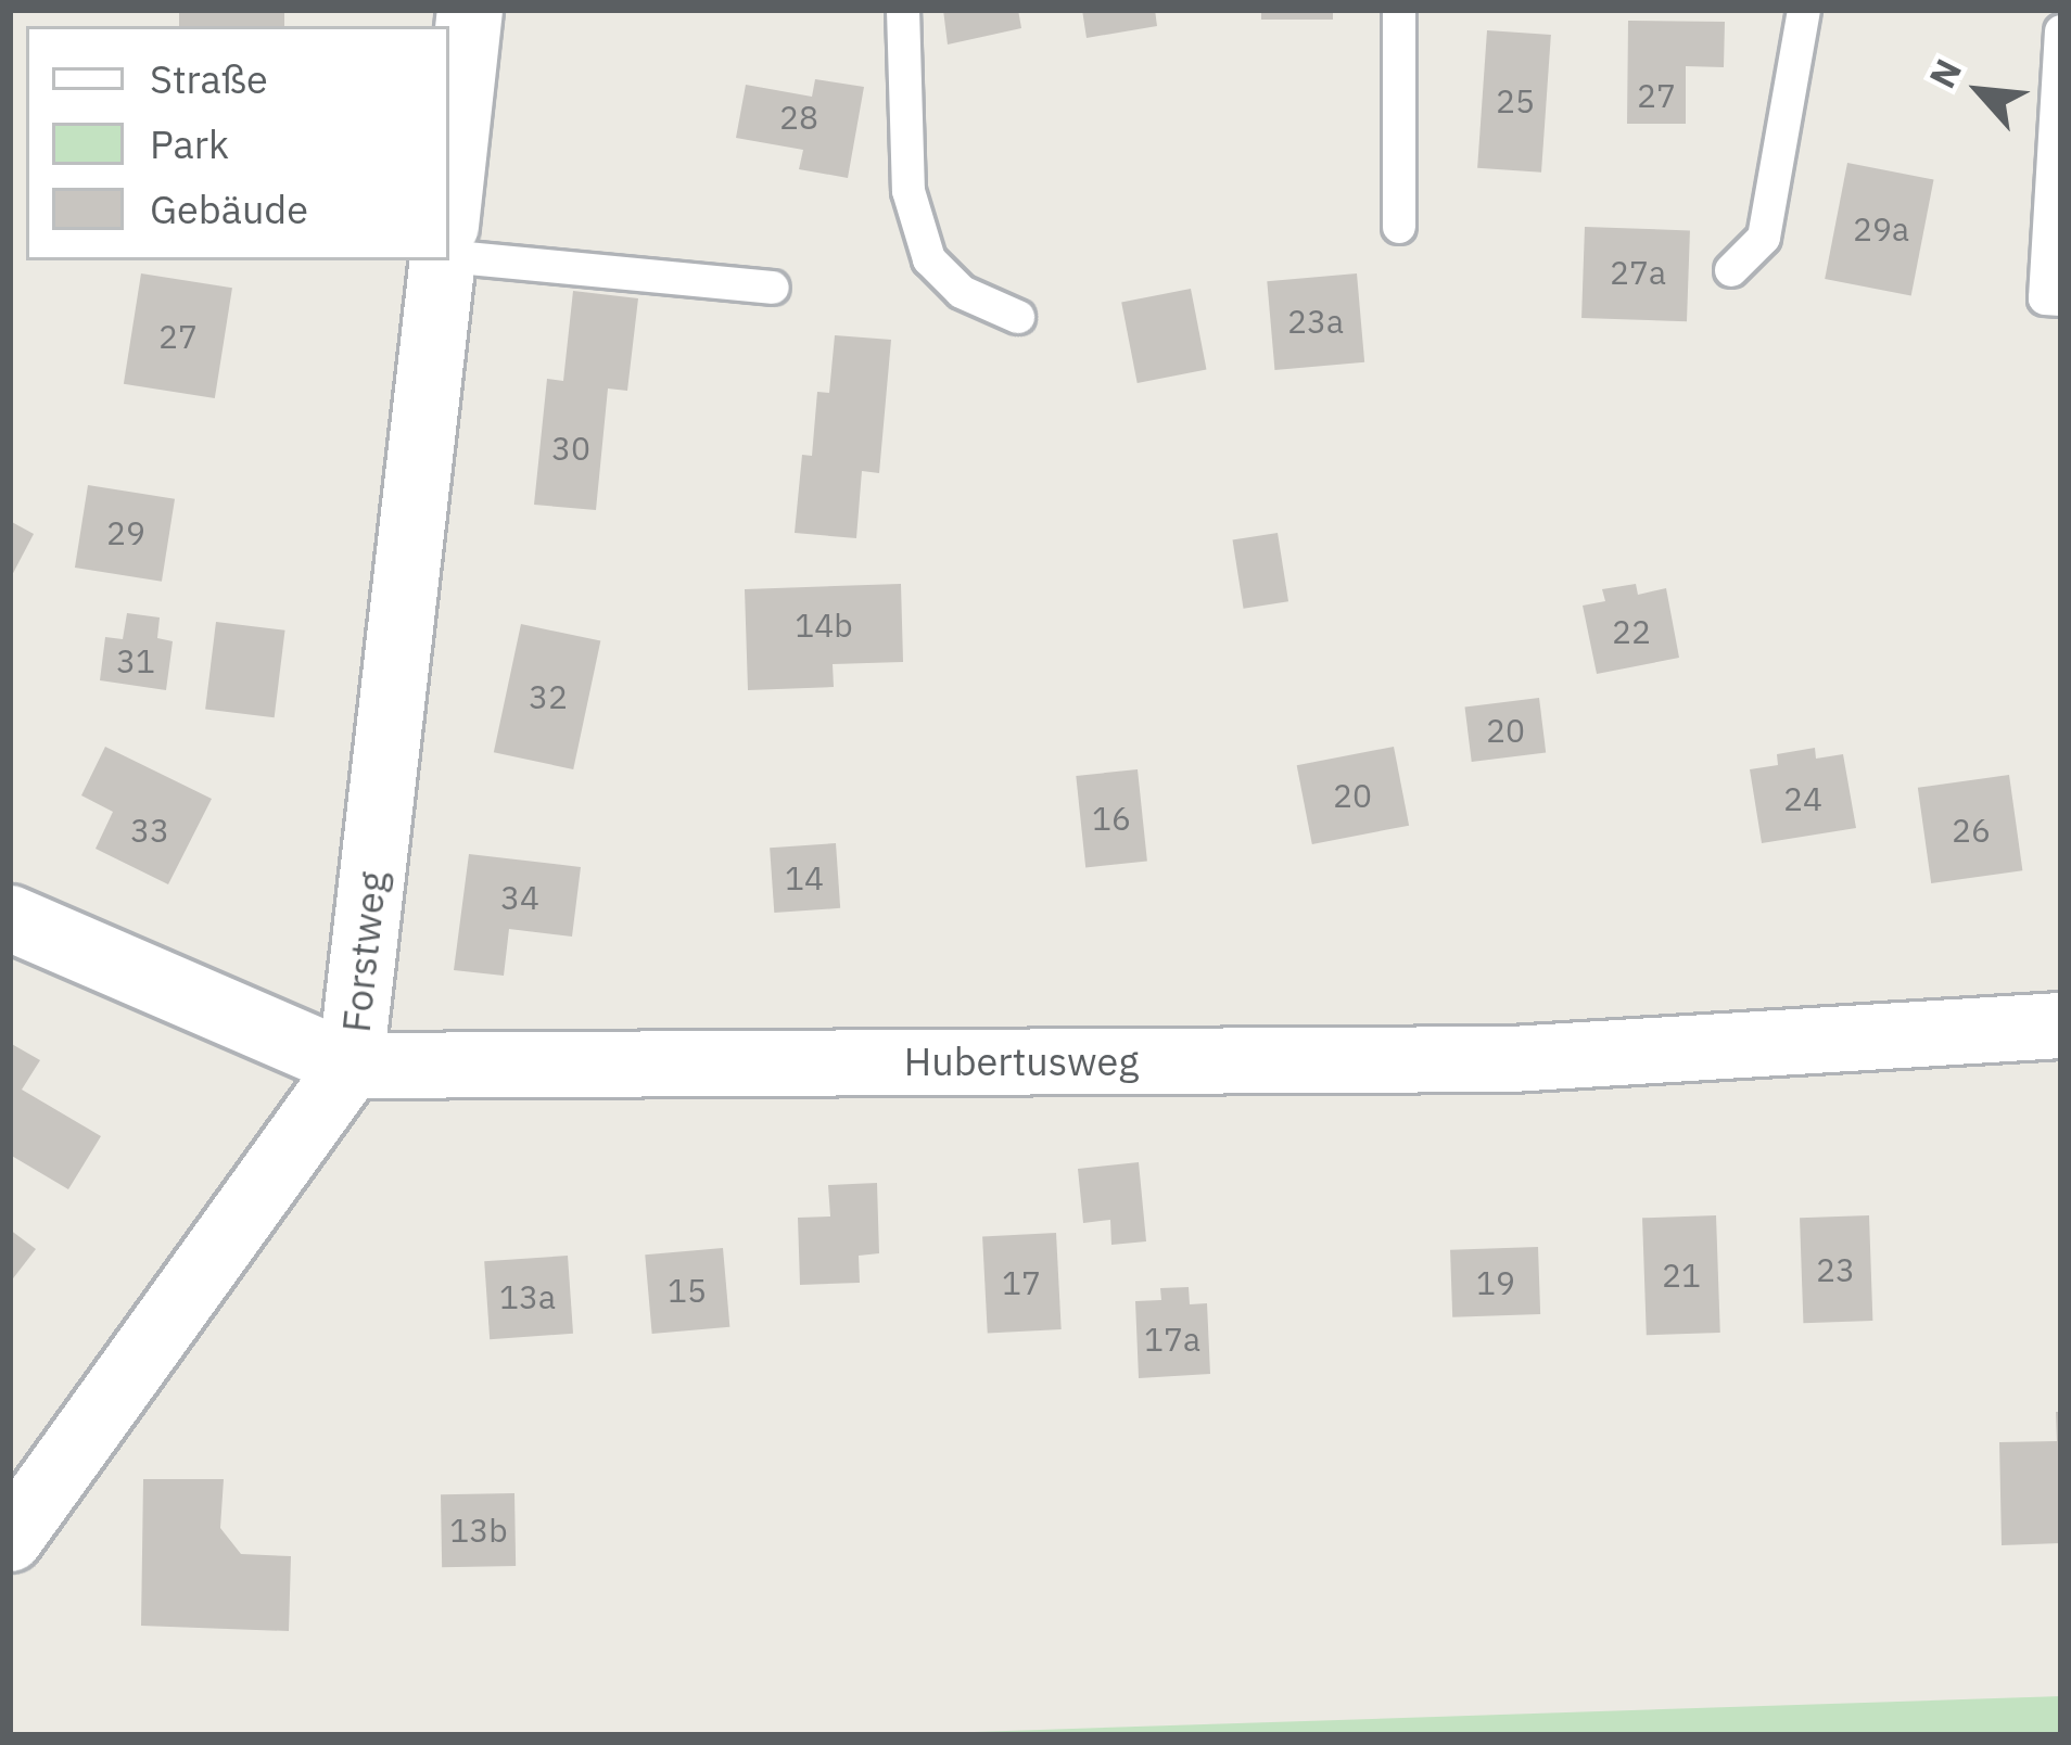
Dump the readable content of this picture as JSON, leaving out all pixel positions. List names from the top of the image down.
{
  "streets": {
    "street": ["Forstweg", "Hubertusweg"]
  },
  "crossings": [
    ["Forstweg", "Hubertusweg"]
  ],
  "house_numbers": [
    "27",
    "25",
    "28",
    "29a",
    "27a",
    "23a",
    "27",
    "30",
    "29",
    "14b",
    "22",
    "31",
    "32",
    "20",
    "20",
    "24",
    "16",
    "33",
    "26",
    "14",
    "34",
    "23",
    "21",
    "17",
    "19",
    "15",
    "13a",
    "17a",
    "13b"
  ],
  "legend": ["Straße", "Park", "Gebäude"],
  "north": "top left"
}
